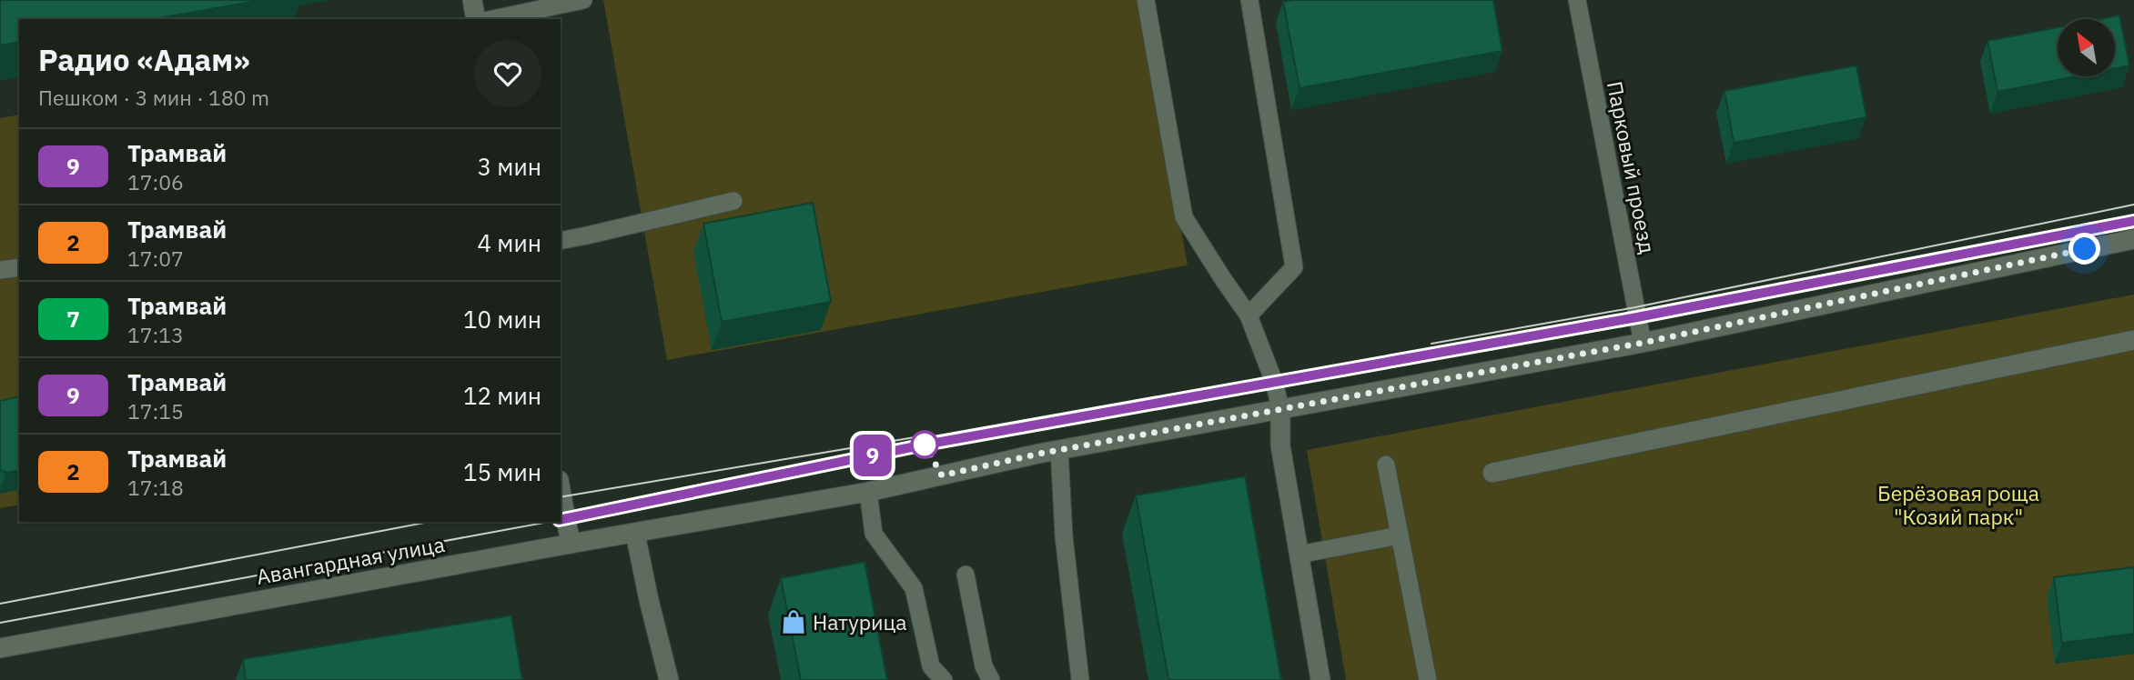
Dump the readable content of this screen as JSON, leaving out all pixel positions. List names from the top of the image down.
{
  "streets": {
    "street": ["Авангардная улица"],
    "lane": ["Парковый проезд"]
  },
  "crossings": [
    ["Парковый проезд", "Авангардная улица"]
  ],
  "parks": ["Берёзовая роща \"Козий парк\""],
  "places": {
    "shop": ["Натурица"]
  },
  "lines": ["tram line 9"],
  "north": "top left",
  "page": {
    "on_map": "9",
    "heading": ["Радио «Адам»", "Пешком · 3 мин · 180 m"],
    "list": [
      {
        "mark": "9",
        "name": "Трамвай",
        "note": "17:06",
        "value": "3 мин"
      },
      {
        "mark": "2",
        "name": "Трамвай",
        "note": "17:07",
        "value": "4 мин"
      },
      {
        "mark": "7",
        "name": "Трамвай",
        "note": "17:13",
        "value": "10 мин"
      },
      {
        "mark": "9",
        "name": "Трамвай",
        "note": "17:15",
        "value": "12 мин"
      },
      {
        "mark": "2",
        "name": "Трамвай",
        "note": "17:18",
        "value": "15 мин"
      }
    ]
  }
}
